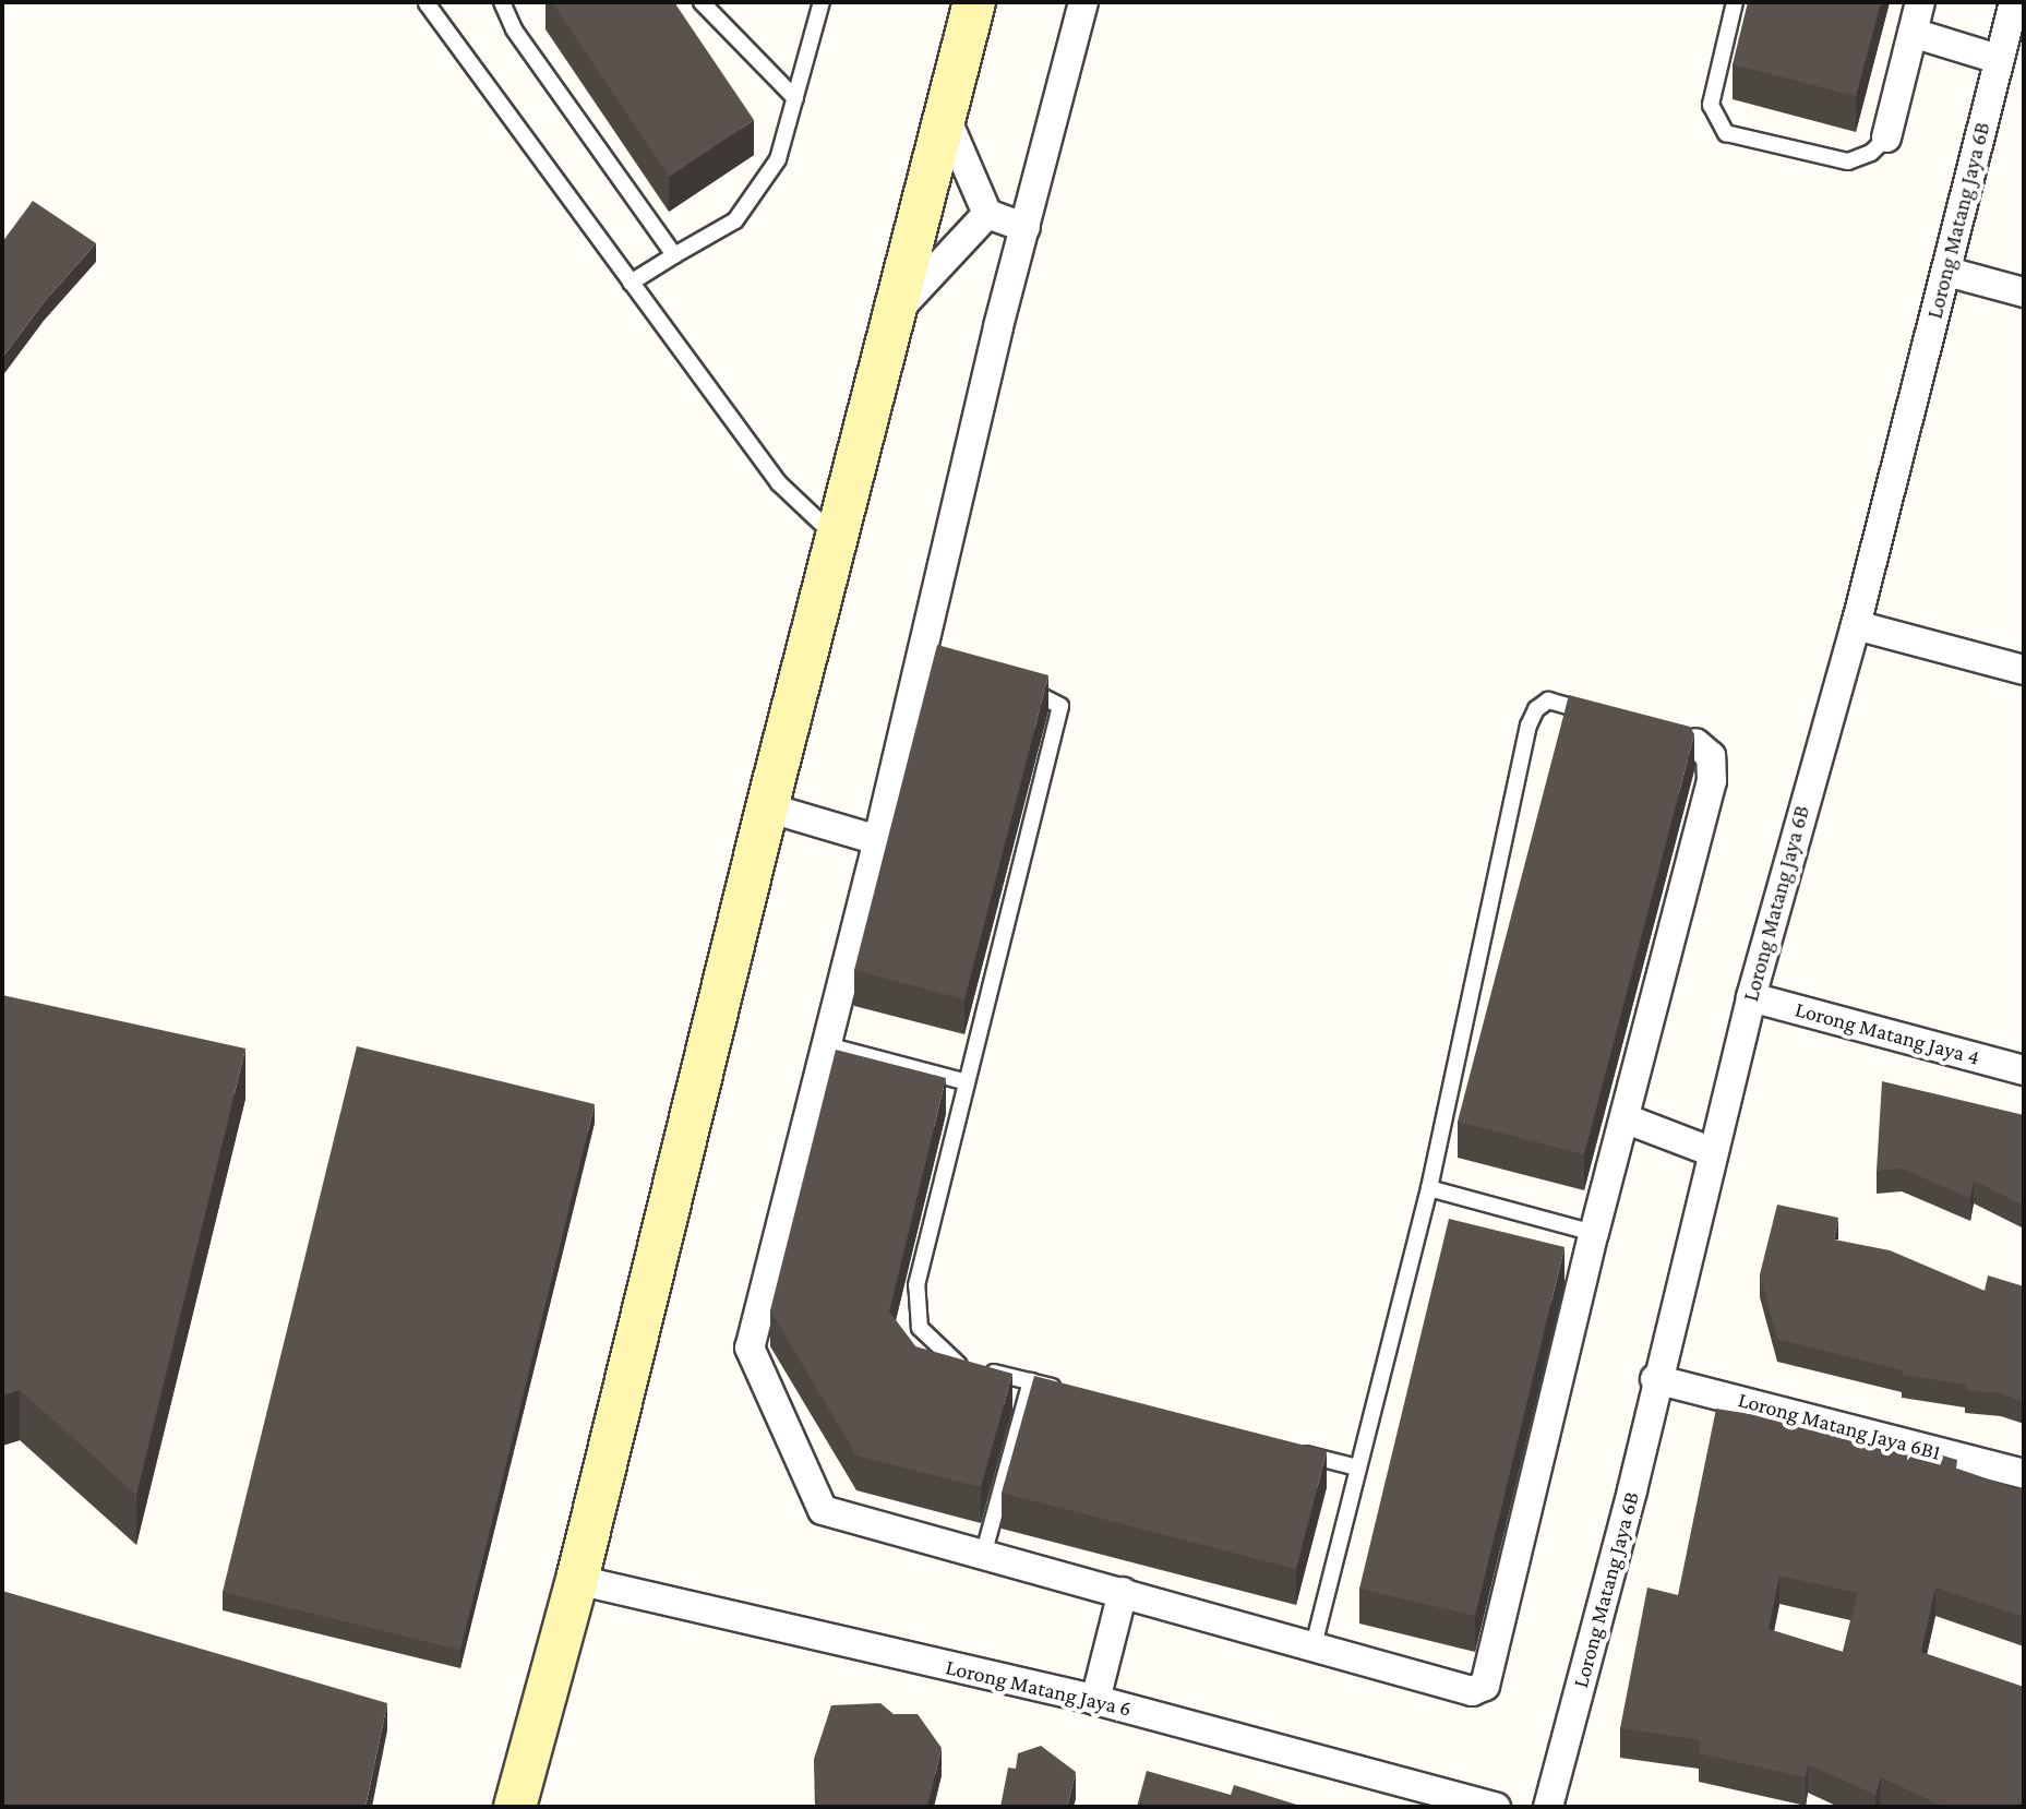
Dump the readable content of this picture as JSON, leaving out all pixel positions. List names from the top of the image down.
{
  "streets": {
    "street": [
      "Lorong Matang Jaya 6B",
      "Lorong Matang Jaya 4",
      "Lorong Matang Jaya 6B1",
      "Lorong Matang Jaya 6"
    ]
  },
  "crossings": [
    ["Lorong Matang Jaya 6B", "Lorong Matang Jaya 4"],
    ["Lorong Matang Jaya 6B", "Lorong Matang Jaya 6B1"]
  ]
}
